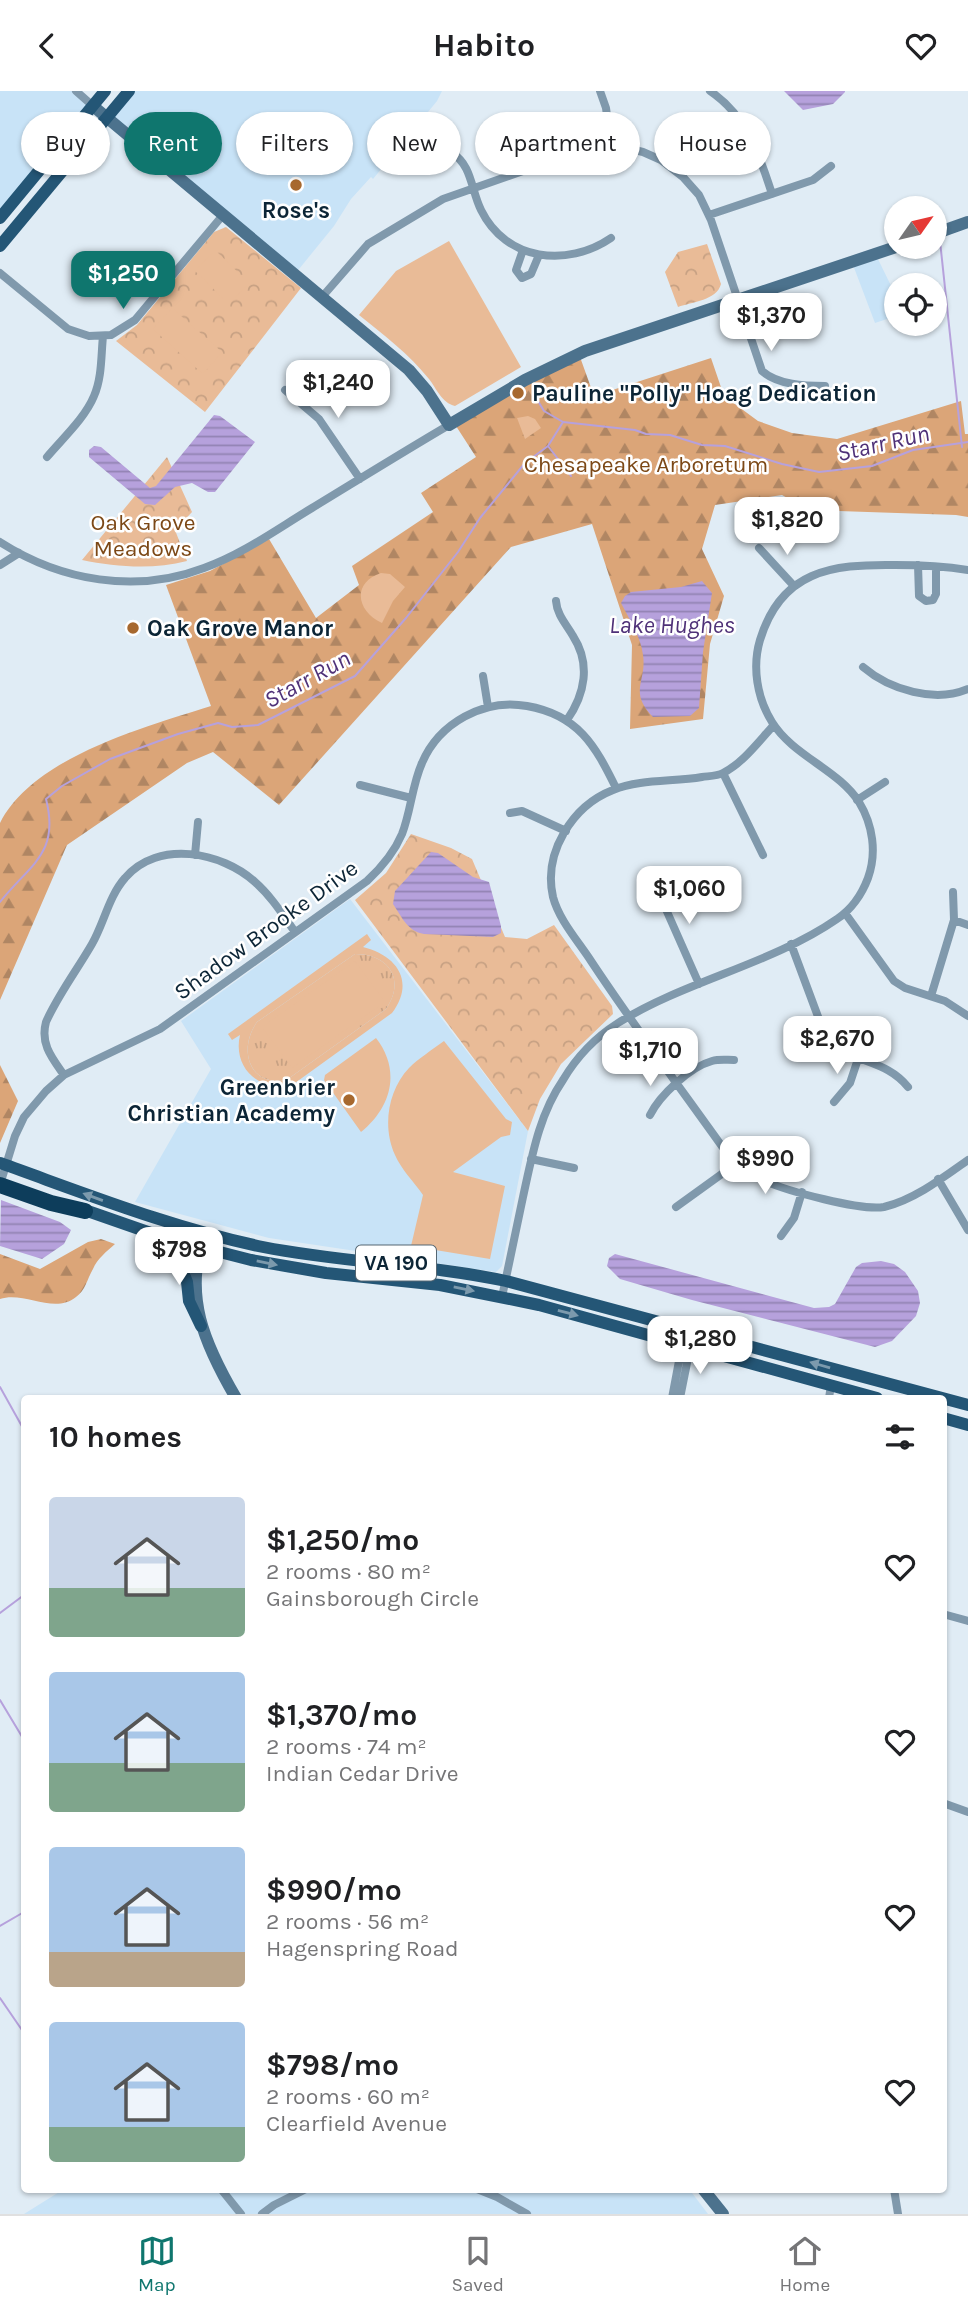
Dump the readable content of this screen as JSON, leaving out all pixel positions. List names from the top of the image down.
{
  "streets": {
    "main road": ["VA 190"],
    "street": ["Shadow Brooke Drive"]
  },
  "crossings": [
    ["Shadow Brooke Drive", "VA 190"]
  ],
  "water": ["Starr Run", "Lake Hughes"],
  "parks": ["Chesapeake Arboretum", "Oak Grove Meadows"],
  "places": [
    "Rose's",
    "Pauline \"Polly\" Hoag Dedication",
    "Oak Grove Manor",
    "Greenbrier Christian Academy"
  ],
  "north": "top right",
  "page": {
    "header": "Habito",
    "chip": [
      "Buy",
      "Rent",
      "Filters",
      "New",
      "Apartment",
      "House"
    ],
    "price": [
      "$1,250",
      "$1,370",
      "$1,240",
      "$1,820",
      "$1,060",
      "$2,670",
      "$1,710",
      "$990",
      "$798",
      "$1,280"
    ],
    "heading": "10 homes",
    "list": [
      {
        "name": "$1,250/mo",
        "note": "2 rooms · 80 m² · Gainsborough Circle"
      },
      {
        "name": "$1,370/mo",
        "note": "2 rooms · 74 m² · Indian Cedar Drive"
      },
      {
        "name": "$990/mo",
        "note": "2 rooms · 56 m² · Hagenspring Road"
      },
      {
        "name": "$798/mo",
        "note": "2 rooms · 60 m² · Clearfield Avenue"
      }
    ],
    "tabs": ["Map", "Saved", "Home"]
  }
}
